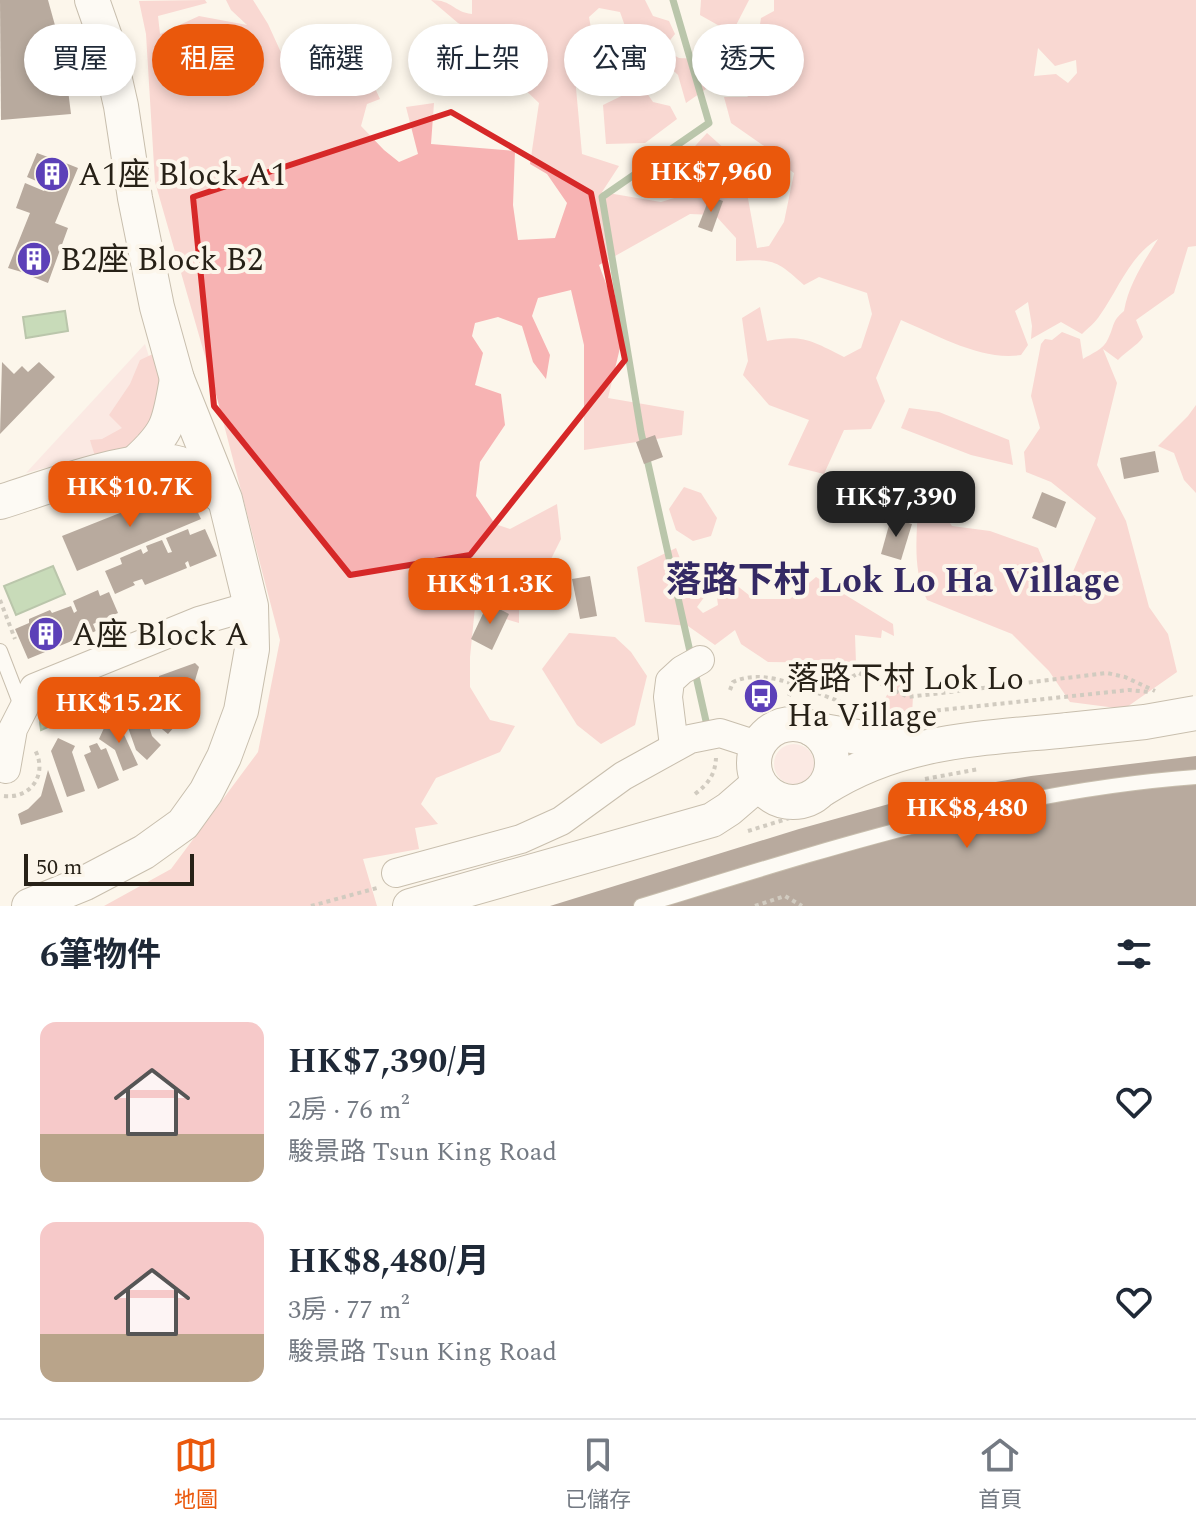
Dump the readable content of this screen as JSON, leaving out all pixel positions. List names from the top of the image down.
{
  "districts": ["落路下村 Lok Lo Ha Village"],
  "places": {
    "building": ["A1座 Block A1", "B2座 Block B2", "A座 Block A"],
    "bus stop": ["落路下村 Lok Lo Ha Village"]
  },
  "scale_bar": "50 m",
  "page": {
    "chip": [
      "買屋",
      "租屋",
      "篩選",
      "新上架",
      "公寓",
      "透天"
    ],
    "price": [
      "HK$7,960",
      "HK$10.7K",
      "HK$7,390",
      "HK$11.3K",
      "HK$15.2K",
      "HK$8,480"
    ],
    "scale": "50 m",
    "heading": "6筆物件",
    "list": [
      {
        "name": "HK$7,390/月",
        "note": "2房 · 76 m² · 駿景路 Tsun King Road"
      },
      {
        "name": "HK$8,480/月",
        "note": "3房 · 77 m² · 駿景路 Tsun King Road"
      }
    ],
    "tabs": ["地圖", "已儲存", "首頁"]
  }
}
